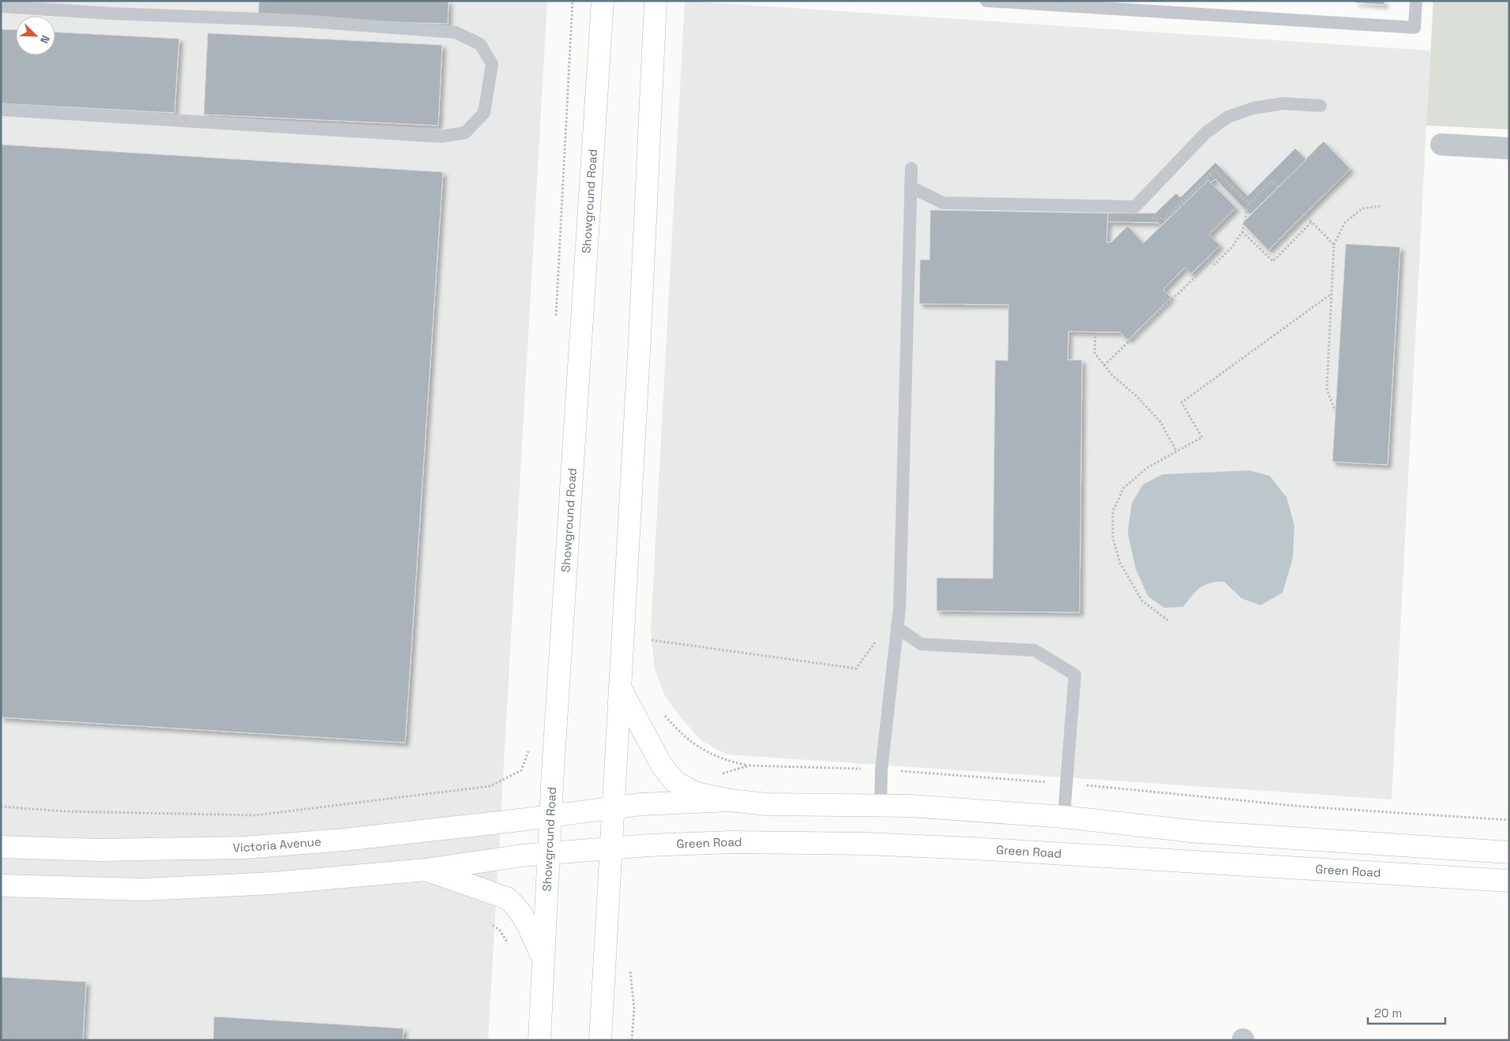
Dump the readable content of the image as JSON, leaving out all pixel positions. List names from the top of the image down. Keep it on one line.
{"streets":{"main road":["Showground Road","Green Road","Victoria Avenue"]},"crossings":[["Showground Road","Green Road"],["Showground Road","Victoria Avenue"]],"scale_bar":"20 m","north":"bottom right"}
